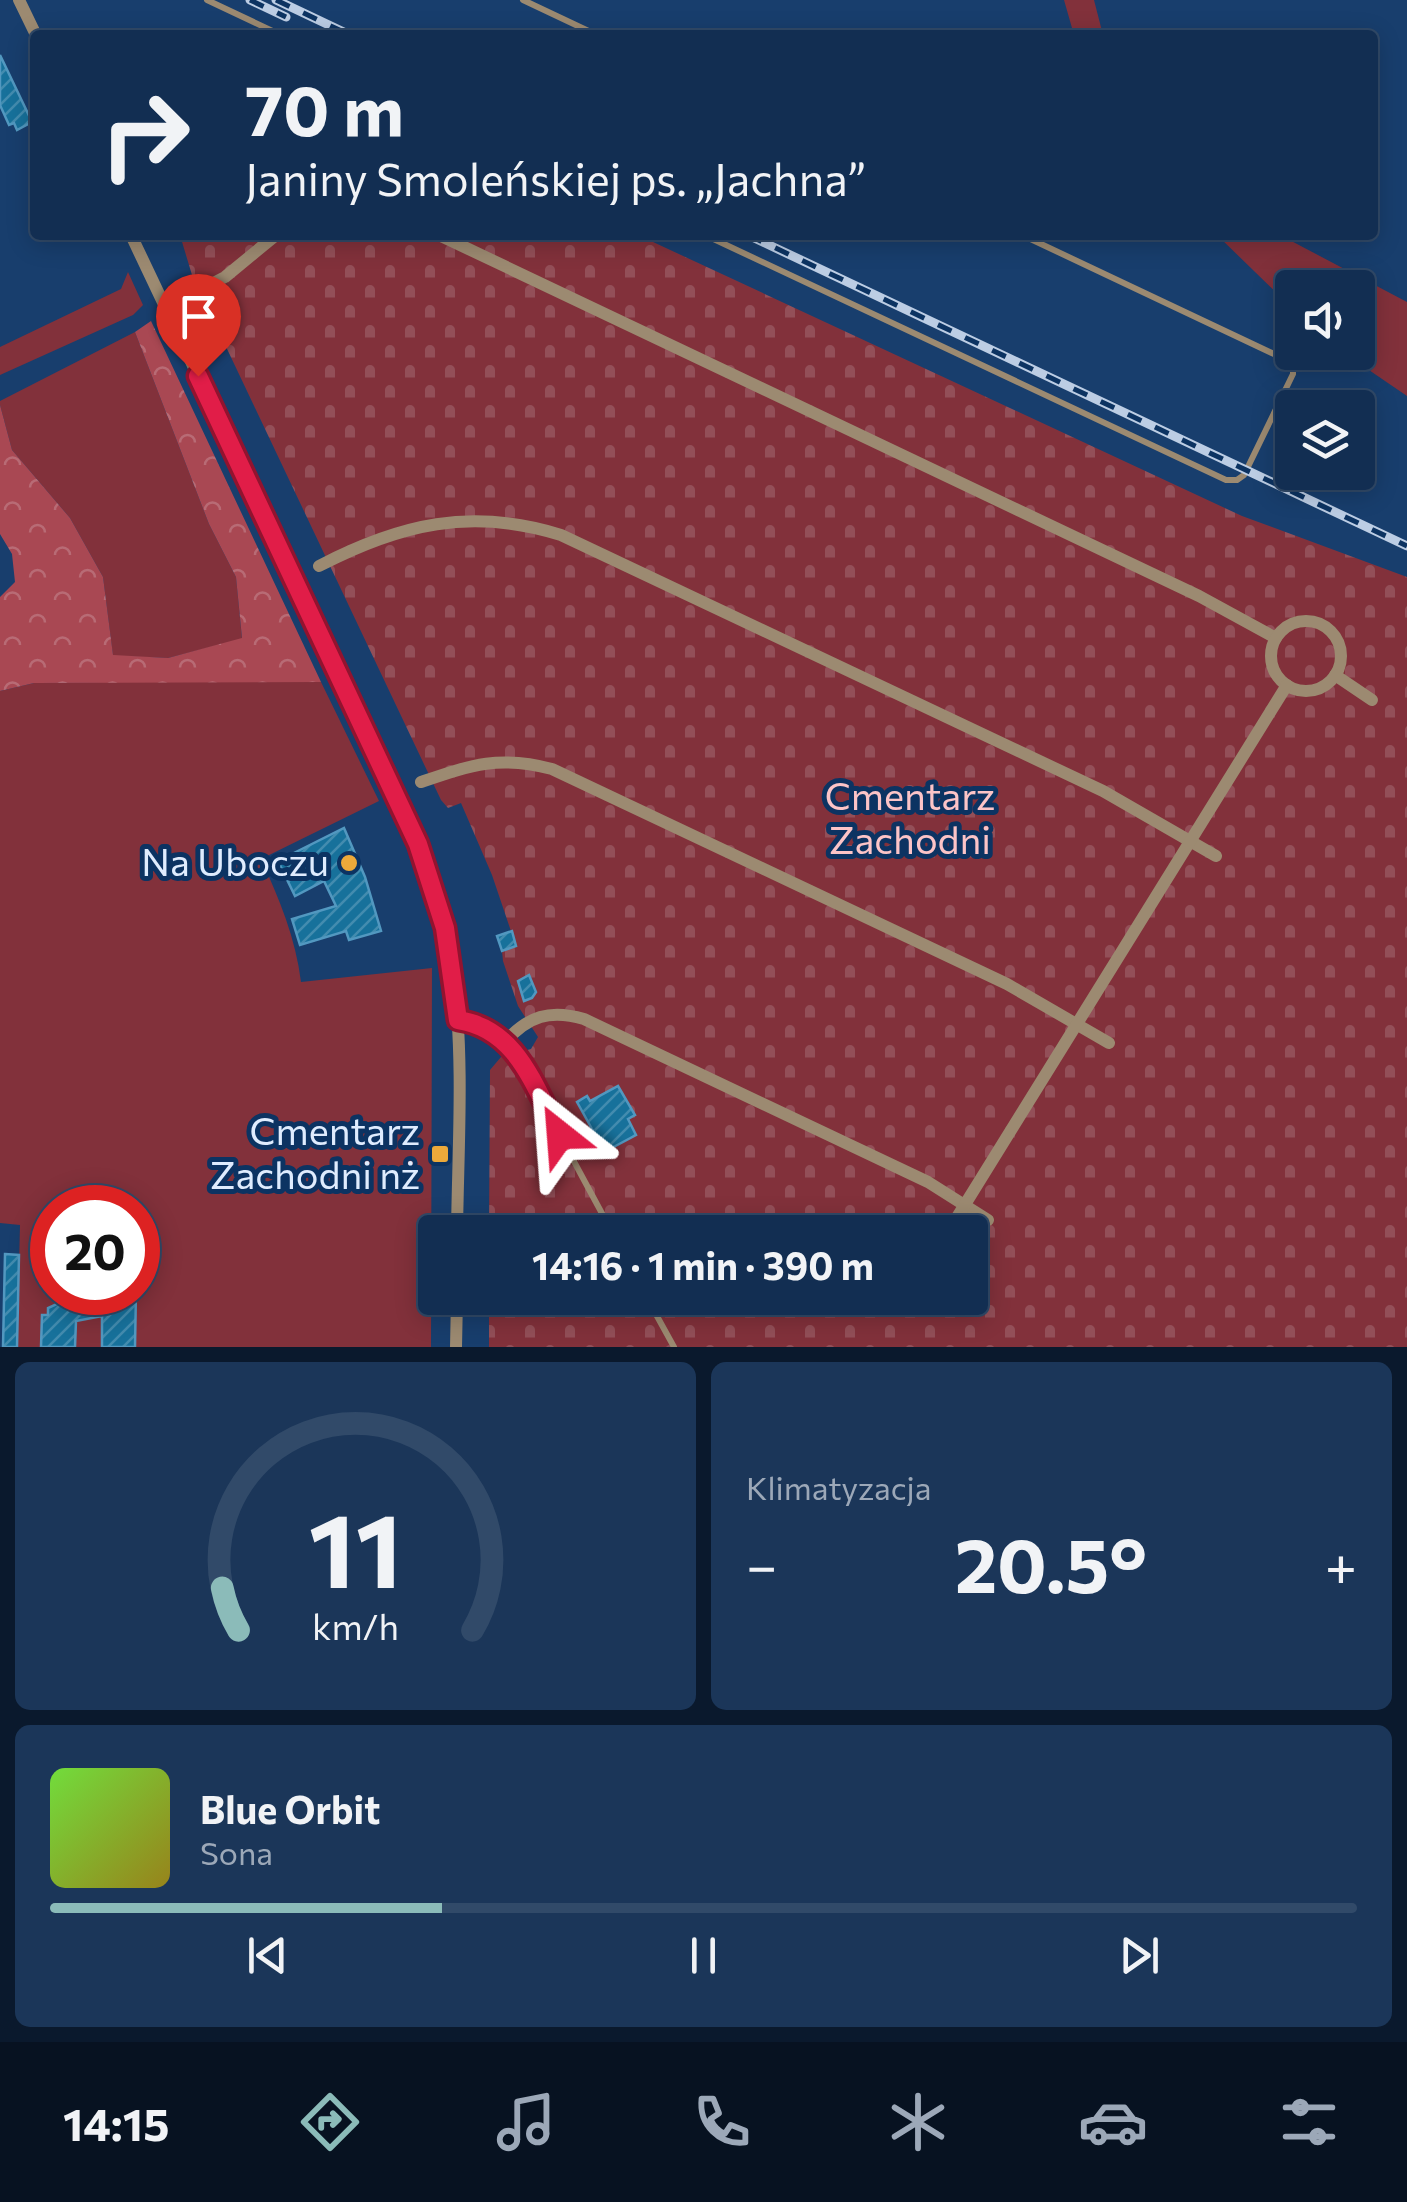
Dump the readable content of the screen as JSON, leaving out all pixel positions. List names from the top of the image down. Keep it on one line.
{"parks":["Cmentarz Zachodni"],"places":{"other":["Na Uboczu"],"transit":["Cmentarz Zachodni nż"]},"page":{"turn":["70 m","Janiny Smoleńskiej ps. „Jachna”"],"limit":"20","trip":"14:16 · 1 min · 390 m","tile":"Klimatyzacja","heat":["−","20.5°","+"],"song":["Blue Orbit","Sona"],"tabs":"14:15","gauge":["11","km/h"]}}
